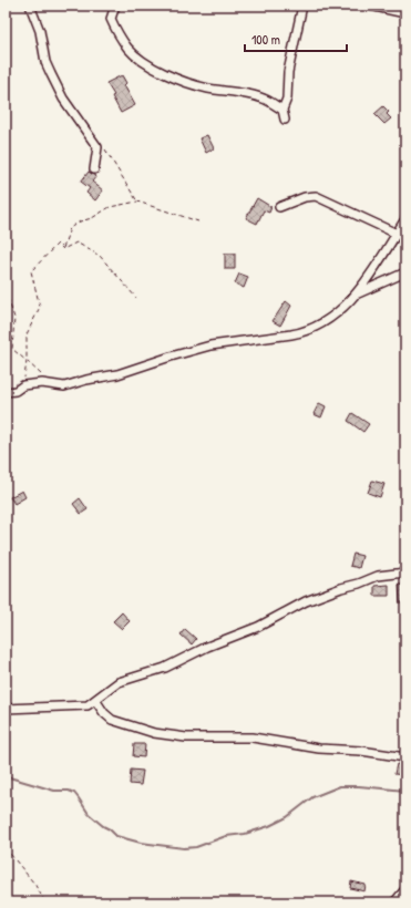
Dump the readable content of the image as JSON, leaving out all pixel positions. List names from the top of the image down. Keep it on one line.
{"scale_bar":"100 m"}
